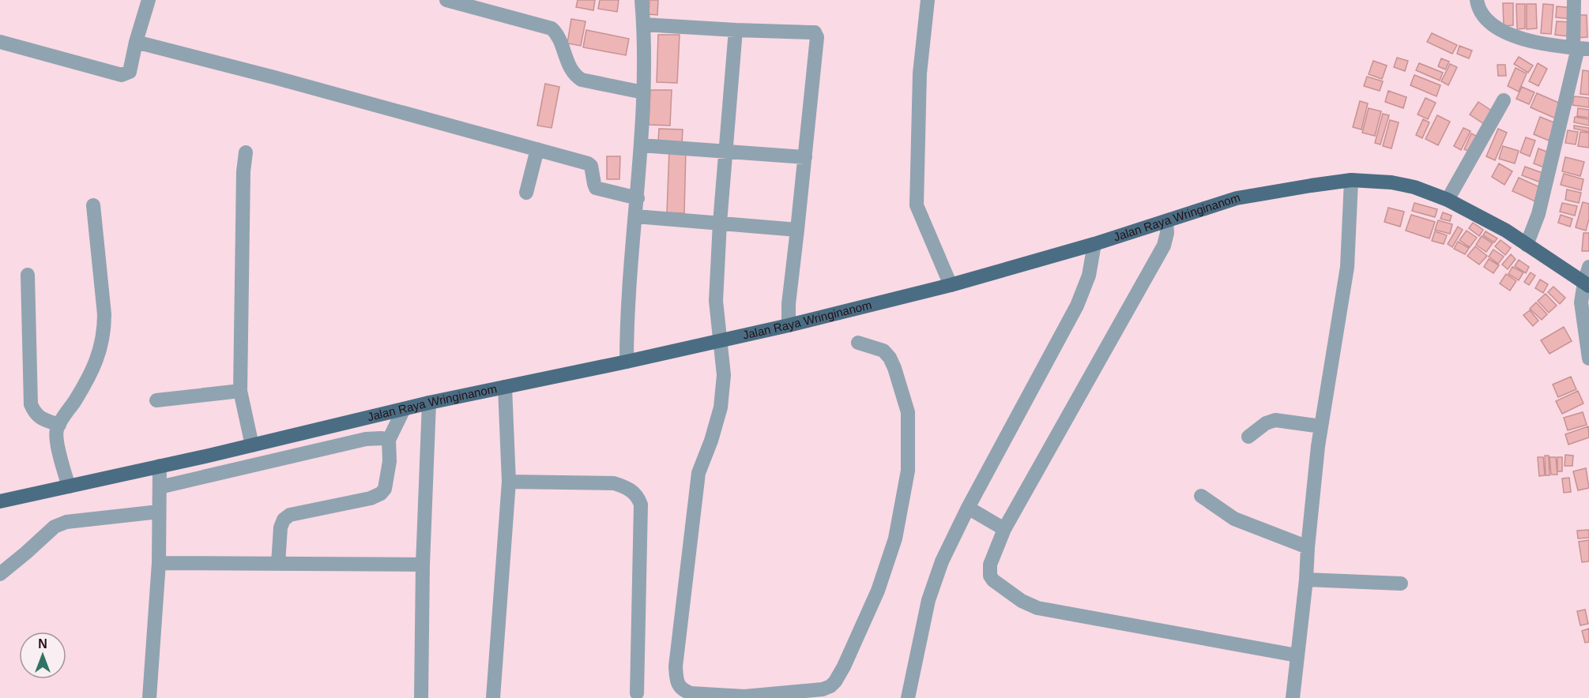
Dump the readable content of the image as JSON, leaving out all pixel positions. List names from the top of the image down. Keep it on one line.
{"streets":{"main road":["Jalan Raya Wringinanom"]},"north":"top"}
